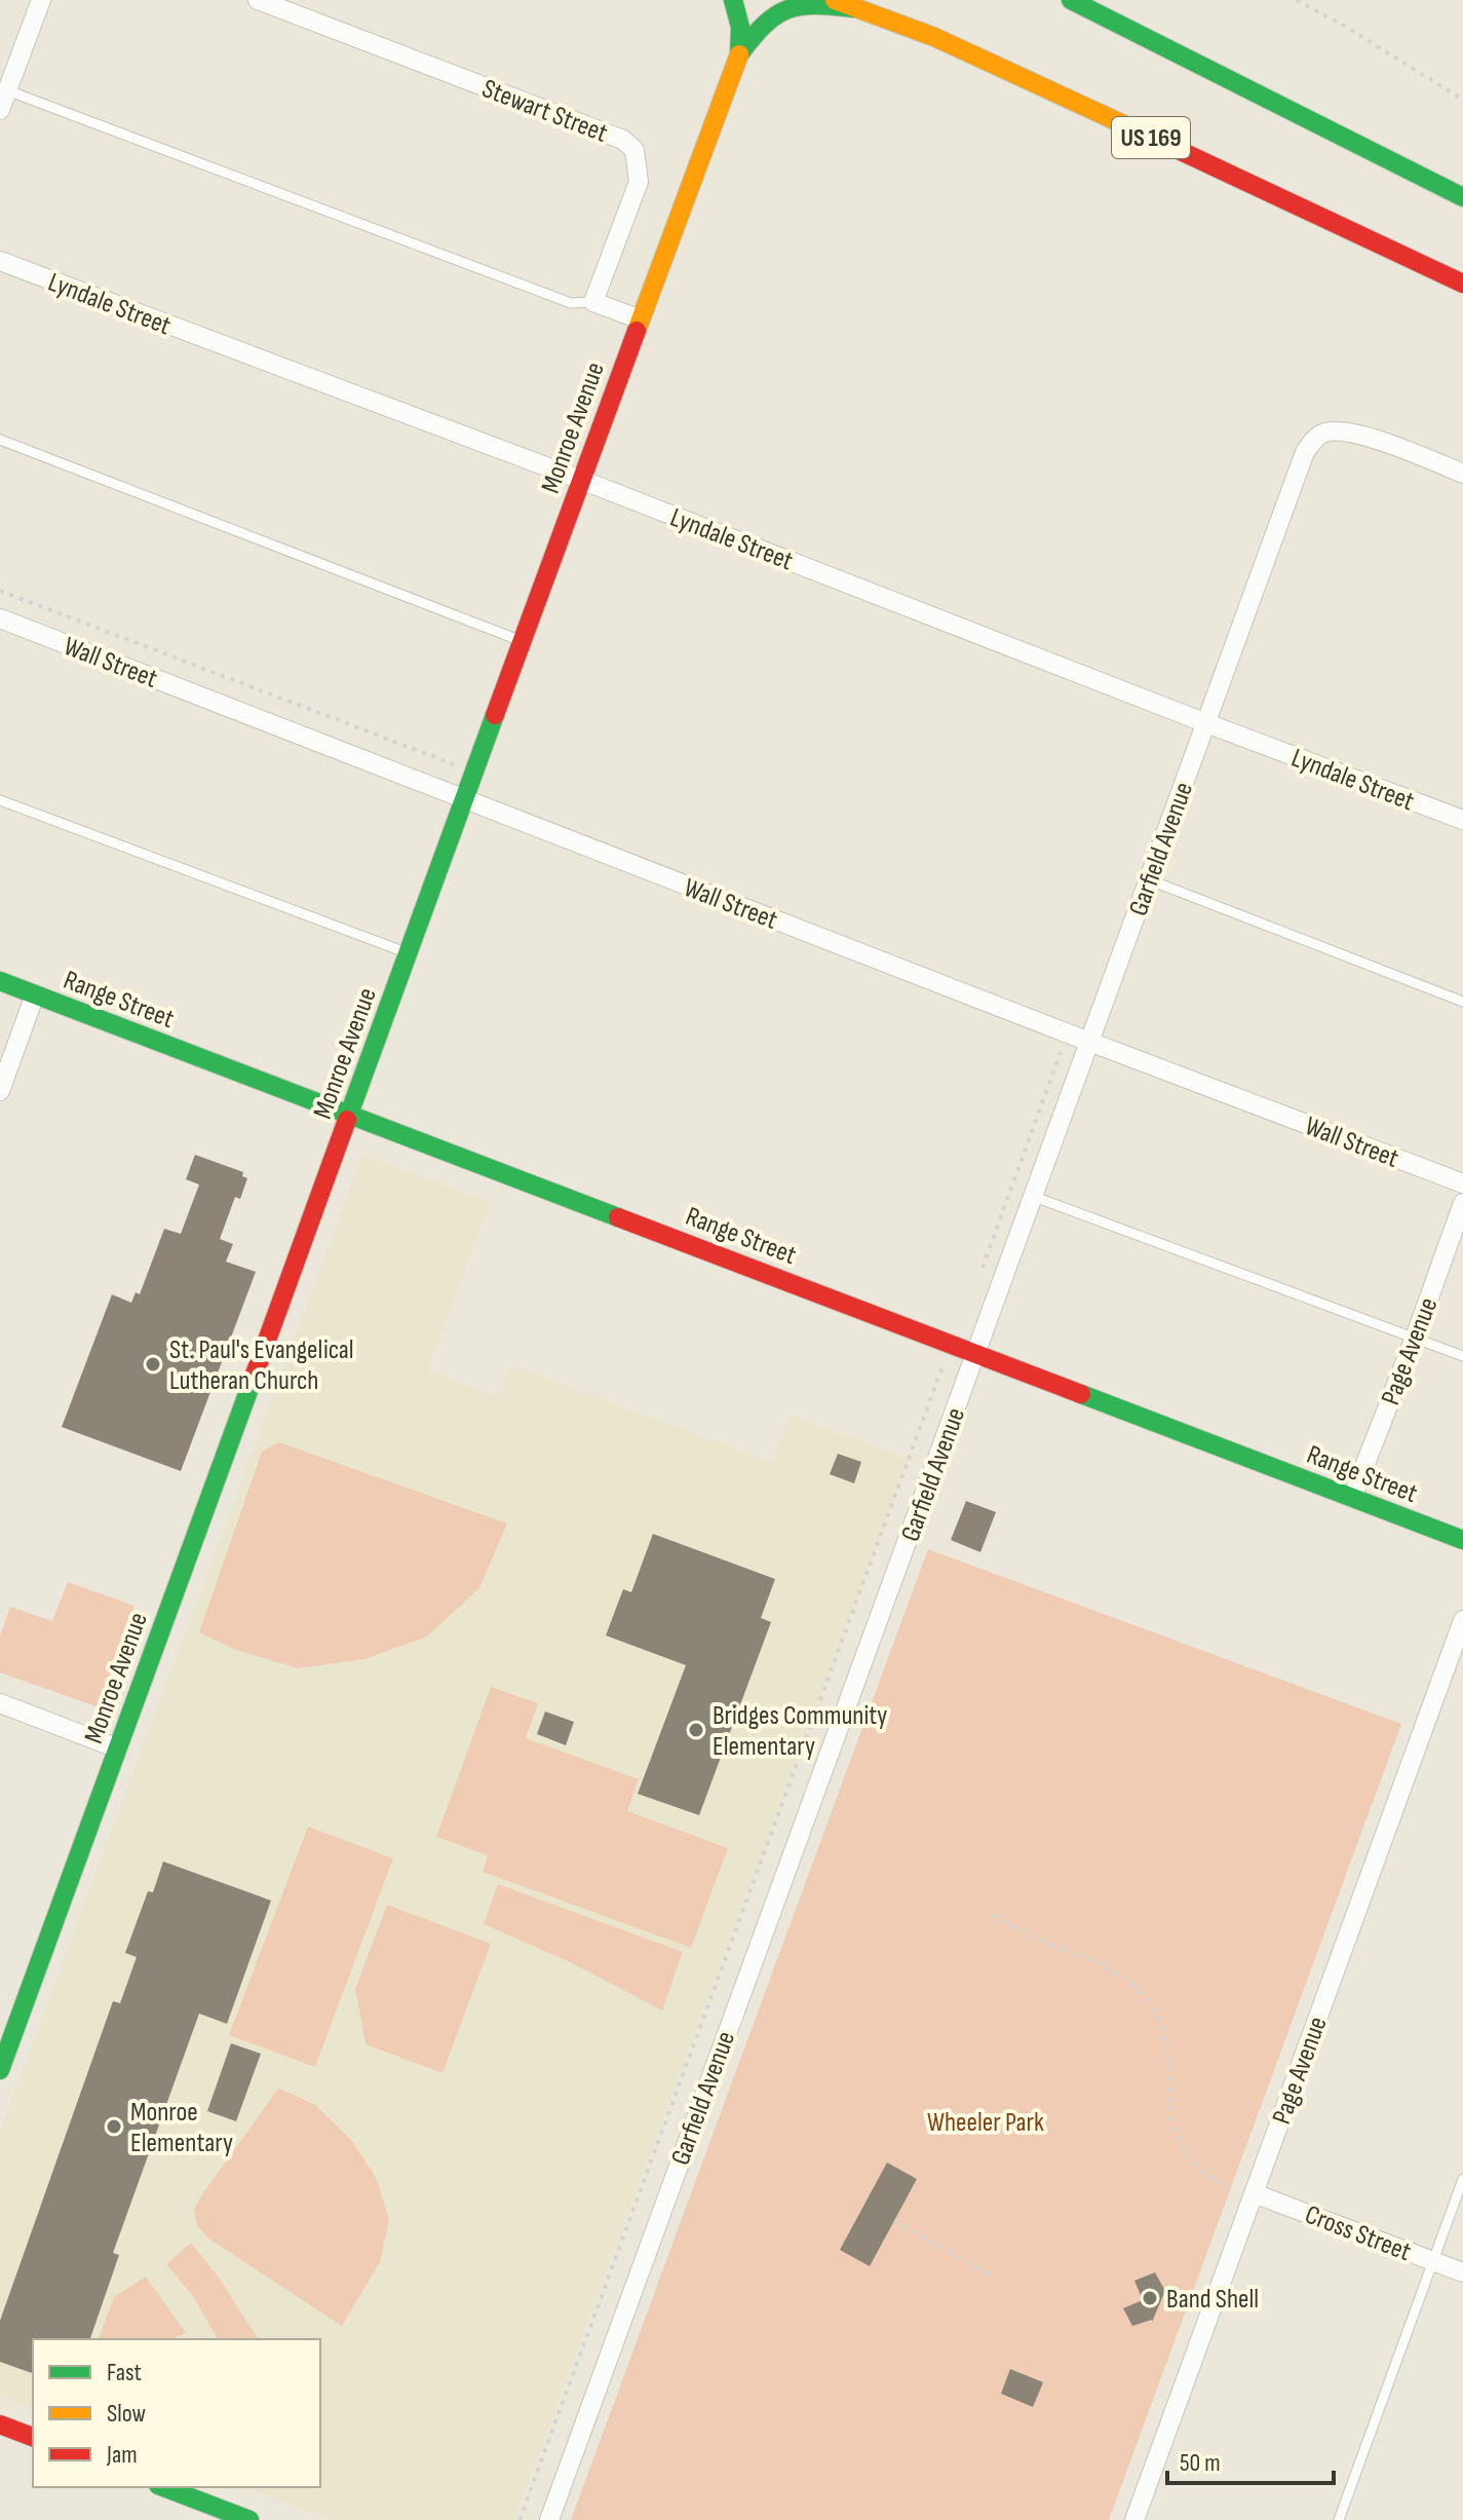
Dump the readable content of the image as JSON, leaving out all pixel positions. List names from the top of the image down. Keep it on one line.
{"streets":{"main road":["US 169","Monroe Avenue","Range Street"],"street":["Stewart Street","Lyndale Street","Wall Street","Garfield Avenue","Page Avenue","Cross Street"]},"crossings":[["Lyndale Street","Monroe Avenue"],["Lyndale Street","Garfield Avenue"],["Monroe Avenue","Wall Street"],["Monroe Avenue","Range Street"],["Wall Street","Garfield Avenue"],["Garfield Avenue","Range Street"],["Range Street","Page Avenue"],["Page Avenue","Cross Street"]],"parks":["Wheeler Park"],"places":["St. Paul's Evangelical Lutheran Church","Bridges Community Elementary","Monroe Elementary","Band Shell"],"legend":["Fast","Slow","Jam"],"scale_bar":"50 m"}
